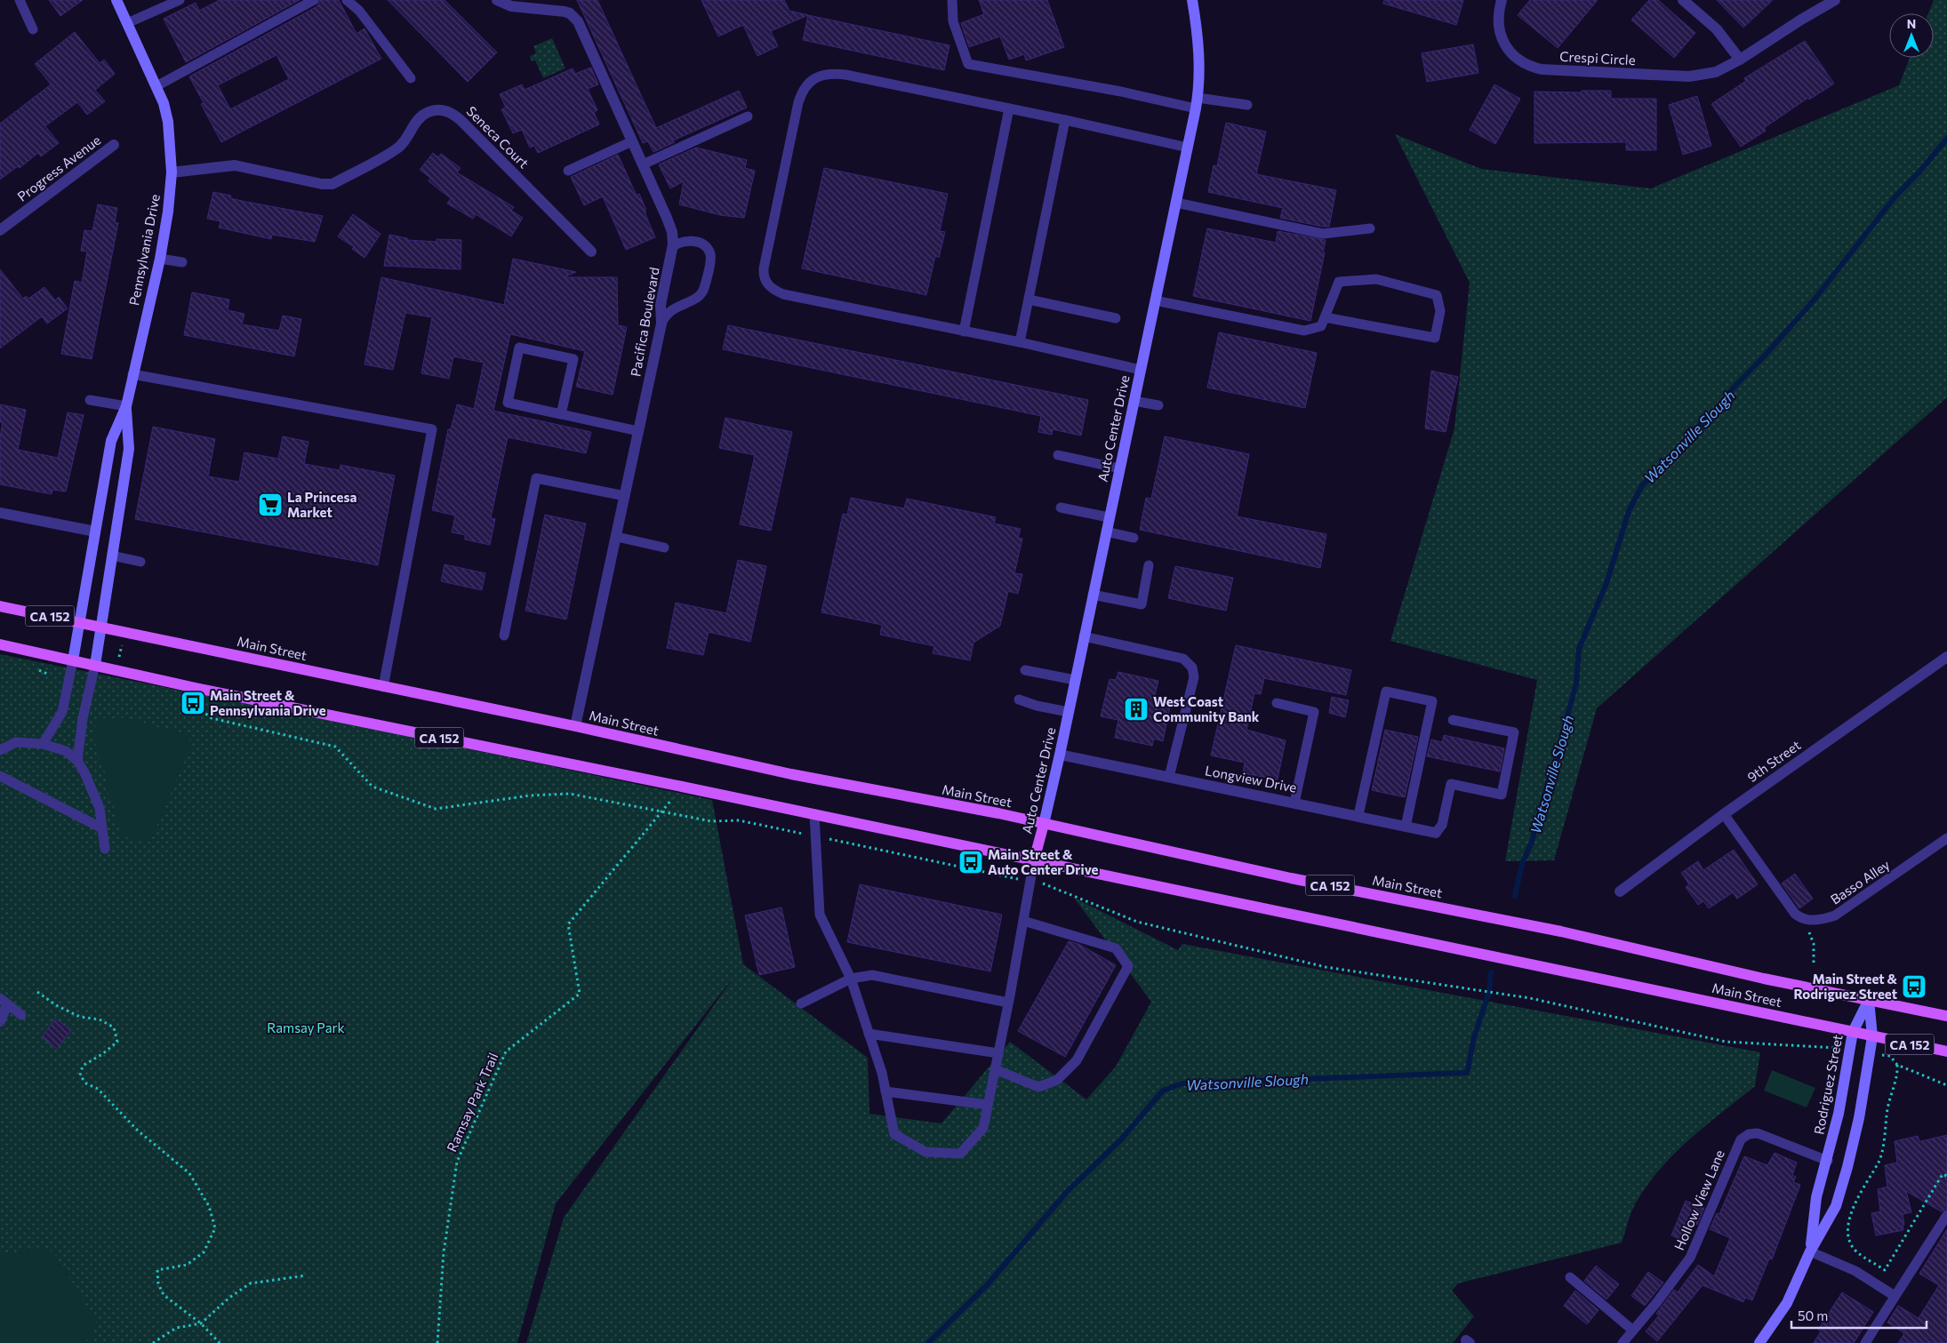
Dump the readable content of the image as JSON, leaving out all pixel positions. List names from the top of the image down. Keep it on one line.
{"streets":{"main road":["Auto Center Drive","CA 152","Main Street"],"street":["Crespi Circle","Seneca Court","Progress Avenue","Pennsylvania Drive","Pacifica Boulevard","9th Street","Longview Drive","Rodriguez Street"],"lane":["Basso Alley","Hollow View Lane"],"path":["Ramsay Park Trail"]},"crossings":[["Seneca Court","Pennsylvania Drive"],["Pennsylvania Drive","Main Street"],["Pacifica Boulevard","Main Street"],["Auto Center Drive","Main Street"],["Auto Center Drive","Longview Drive"],["Main Street","Rodriguez Street"],["Main Street","Ramsay Park Trail"],["Rodriguez Street","Hollow View Lane"]],"water":["Watsonville Slough"],"parks":["Ramsay Park"],"places":{"supermarket":["La Princesa Market"],"bus stop":["Main Street & Pennsylvania Drive","Main Street & Auto Center Drive","Main Street & Rodriguez Street"],"building":["West Coast Community Bank"]},"scale_bar":"50 m","north":"top"}
